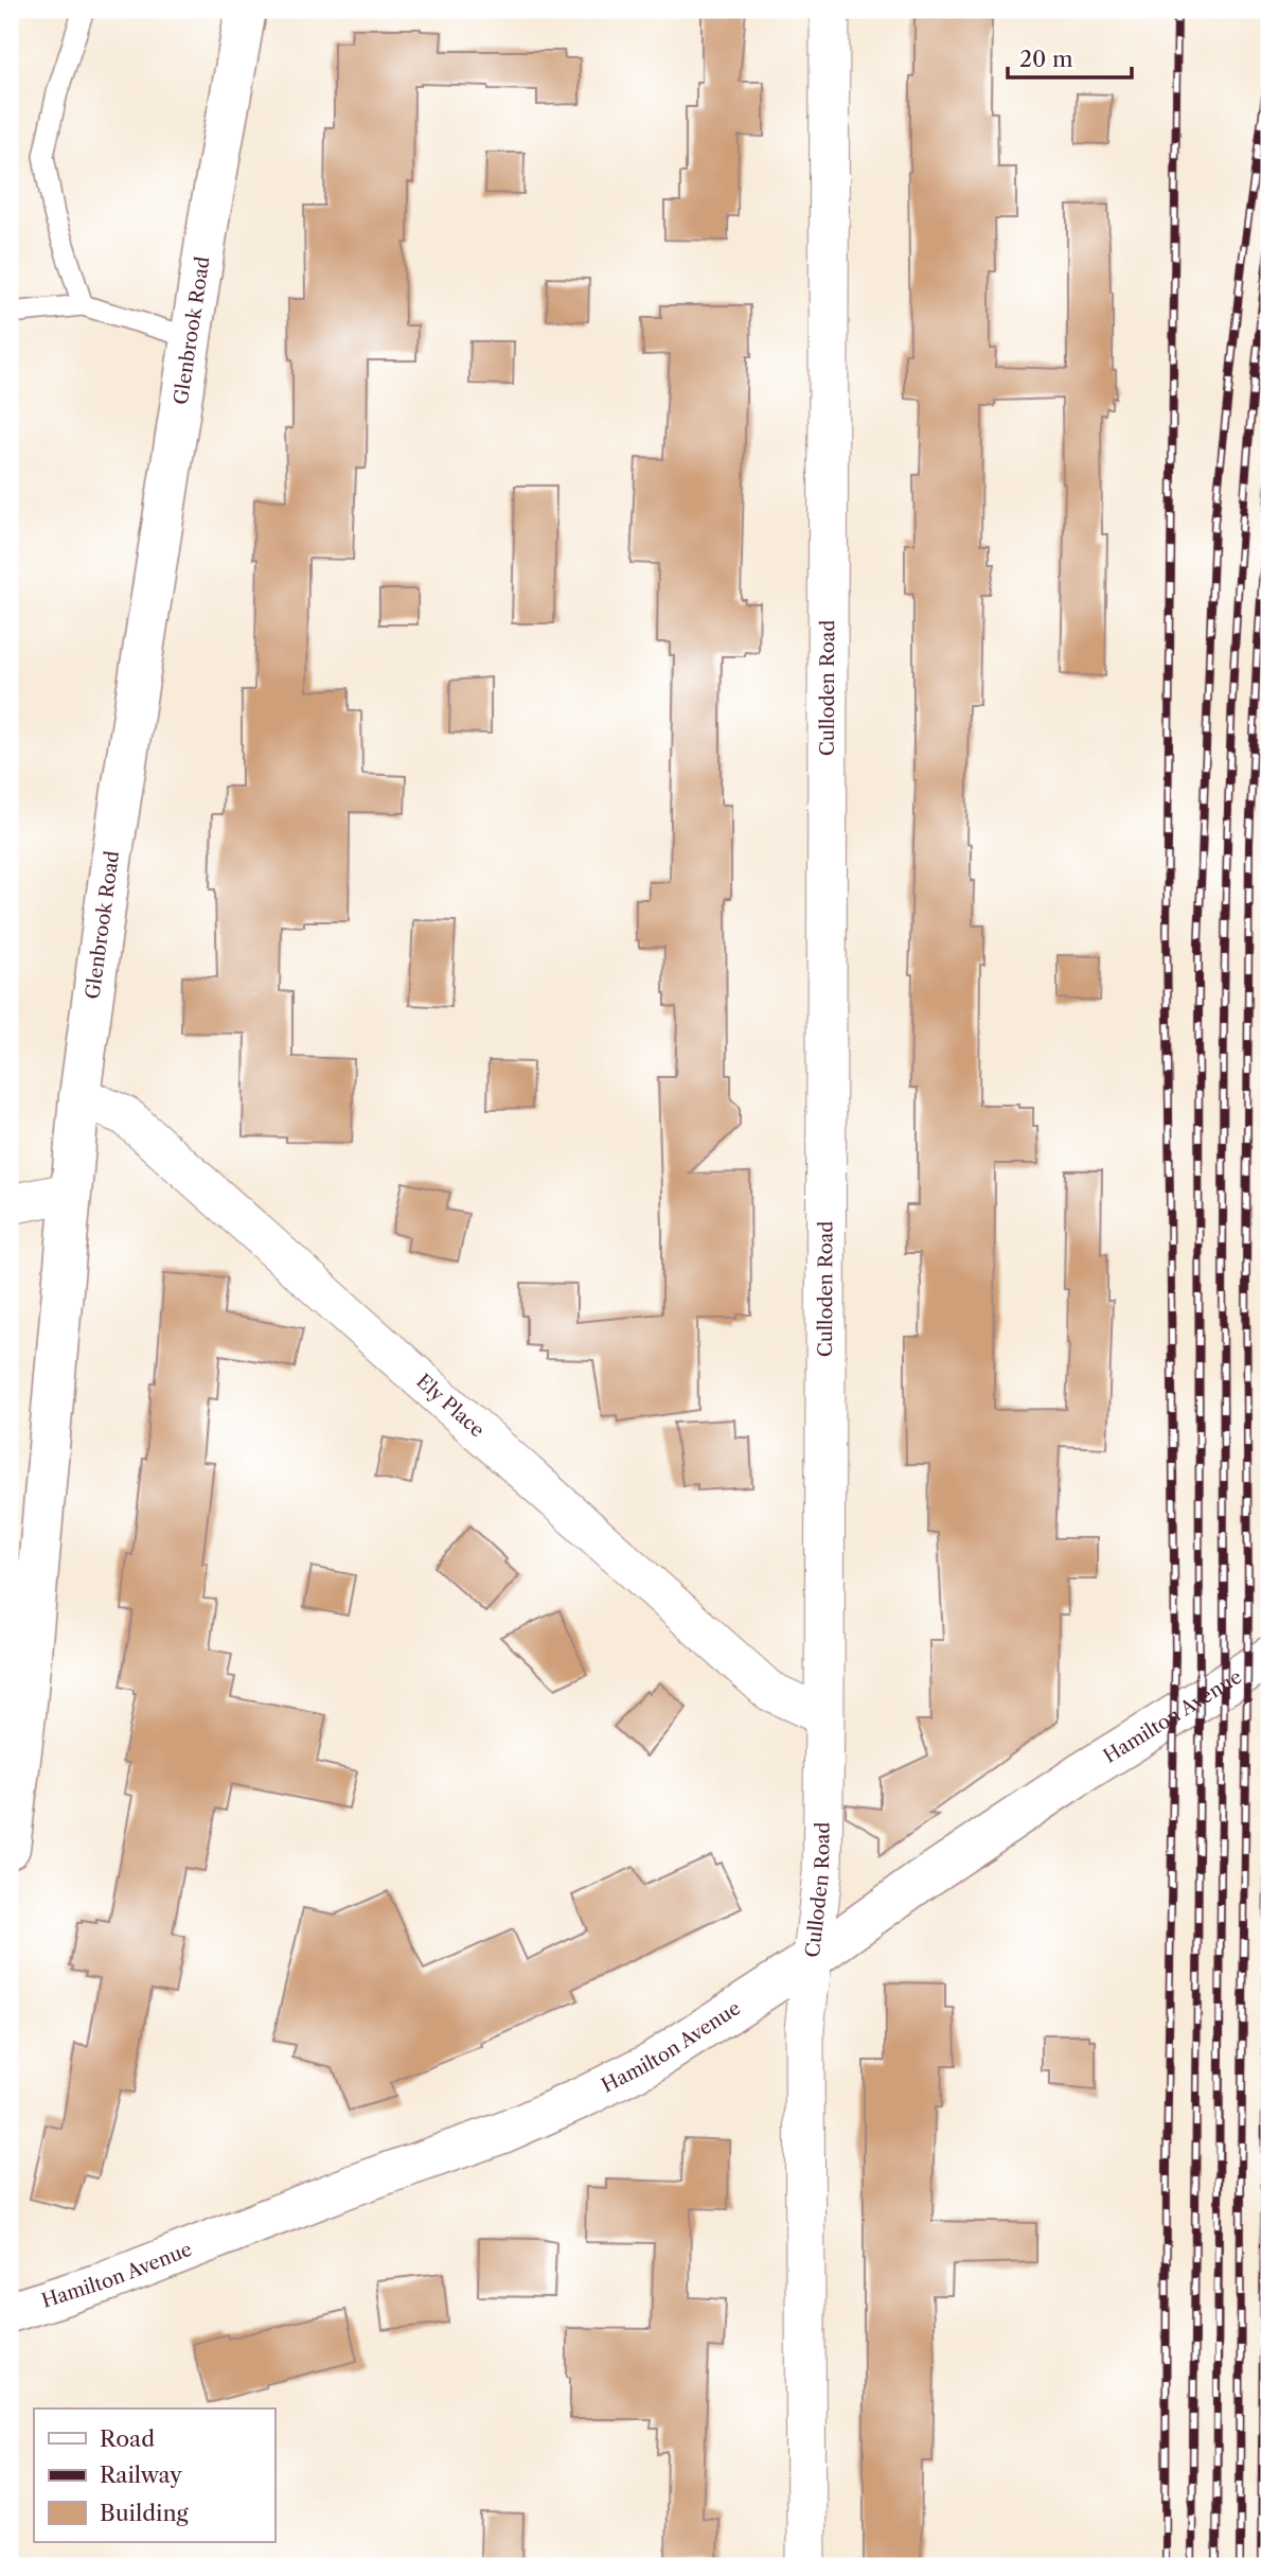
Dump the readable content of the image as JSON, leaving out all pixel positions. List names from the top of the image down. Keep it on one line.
{"streets":{"street":["Glenbrook Road","Culloden Road","Ely Place","Hamilton Avenue"]},"crossings":[["Glenbrook Road","Ely Place"],["Culloden Road","Ely Place"],["Culloden Road","Hamilton Avenue"]],"legend":["Road","Railway","Building"],"scale_bar":"20 m"}
